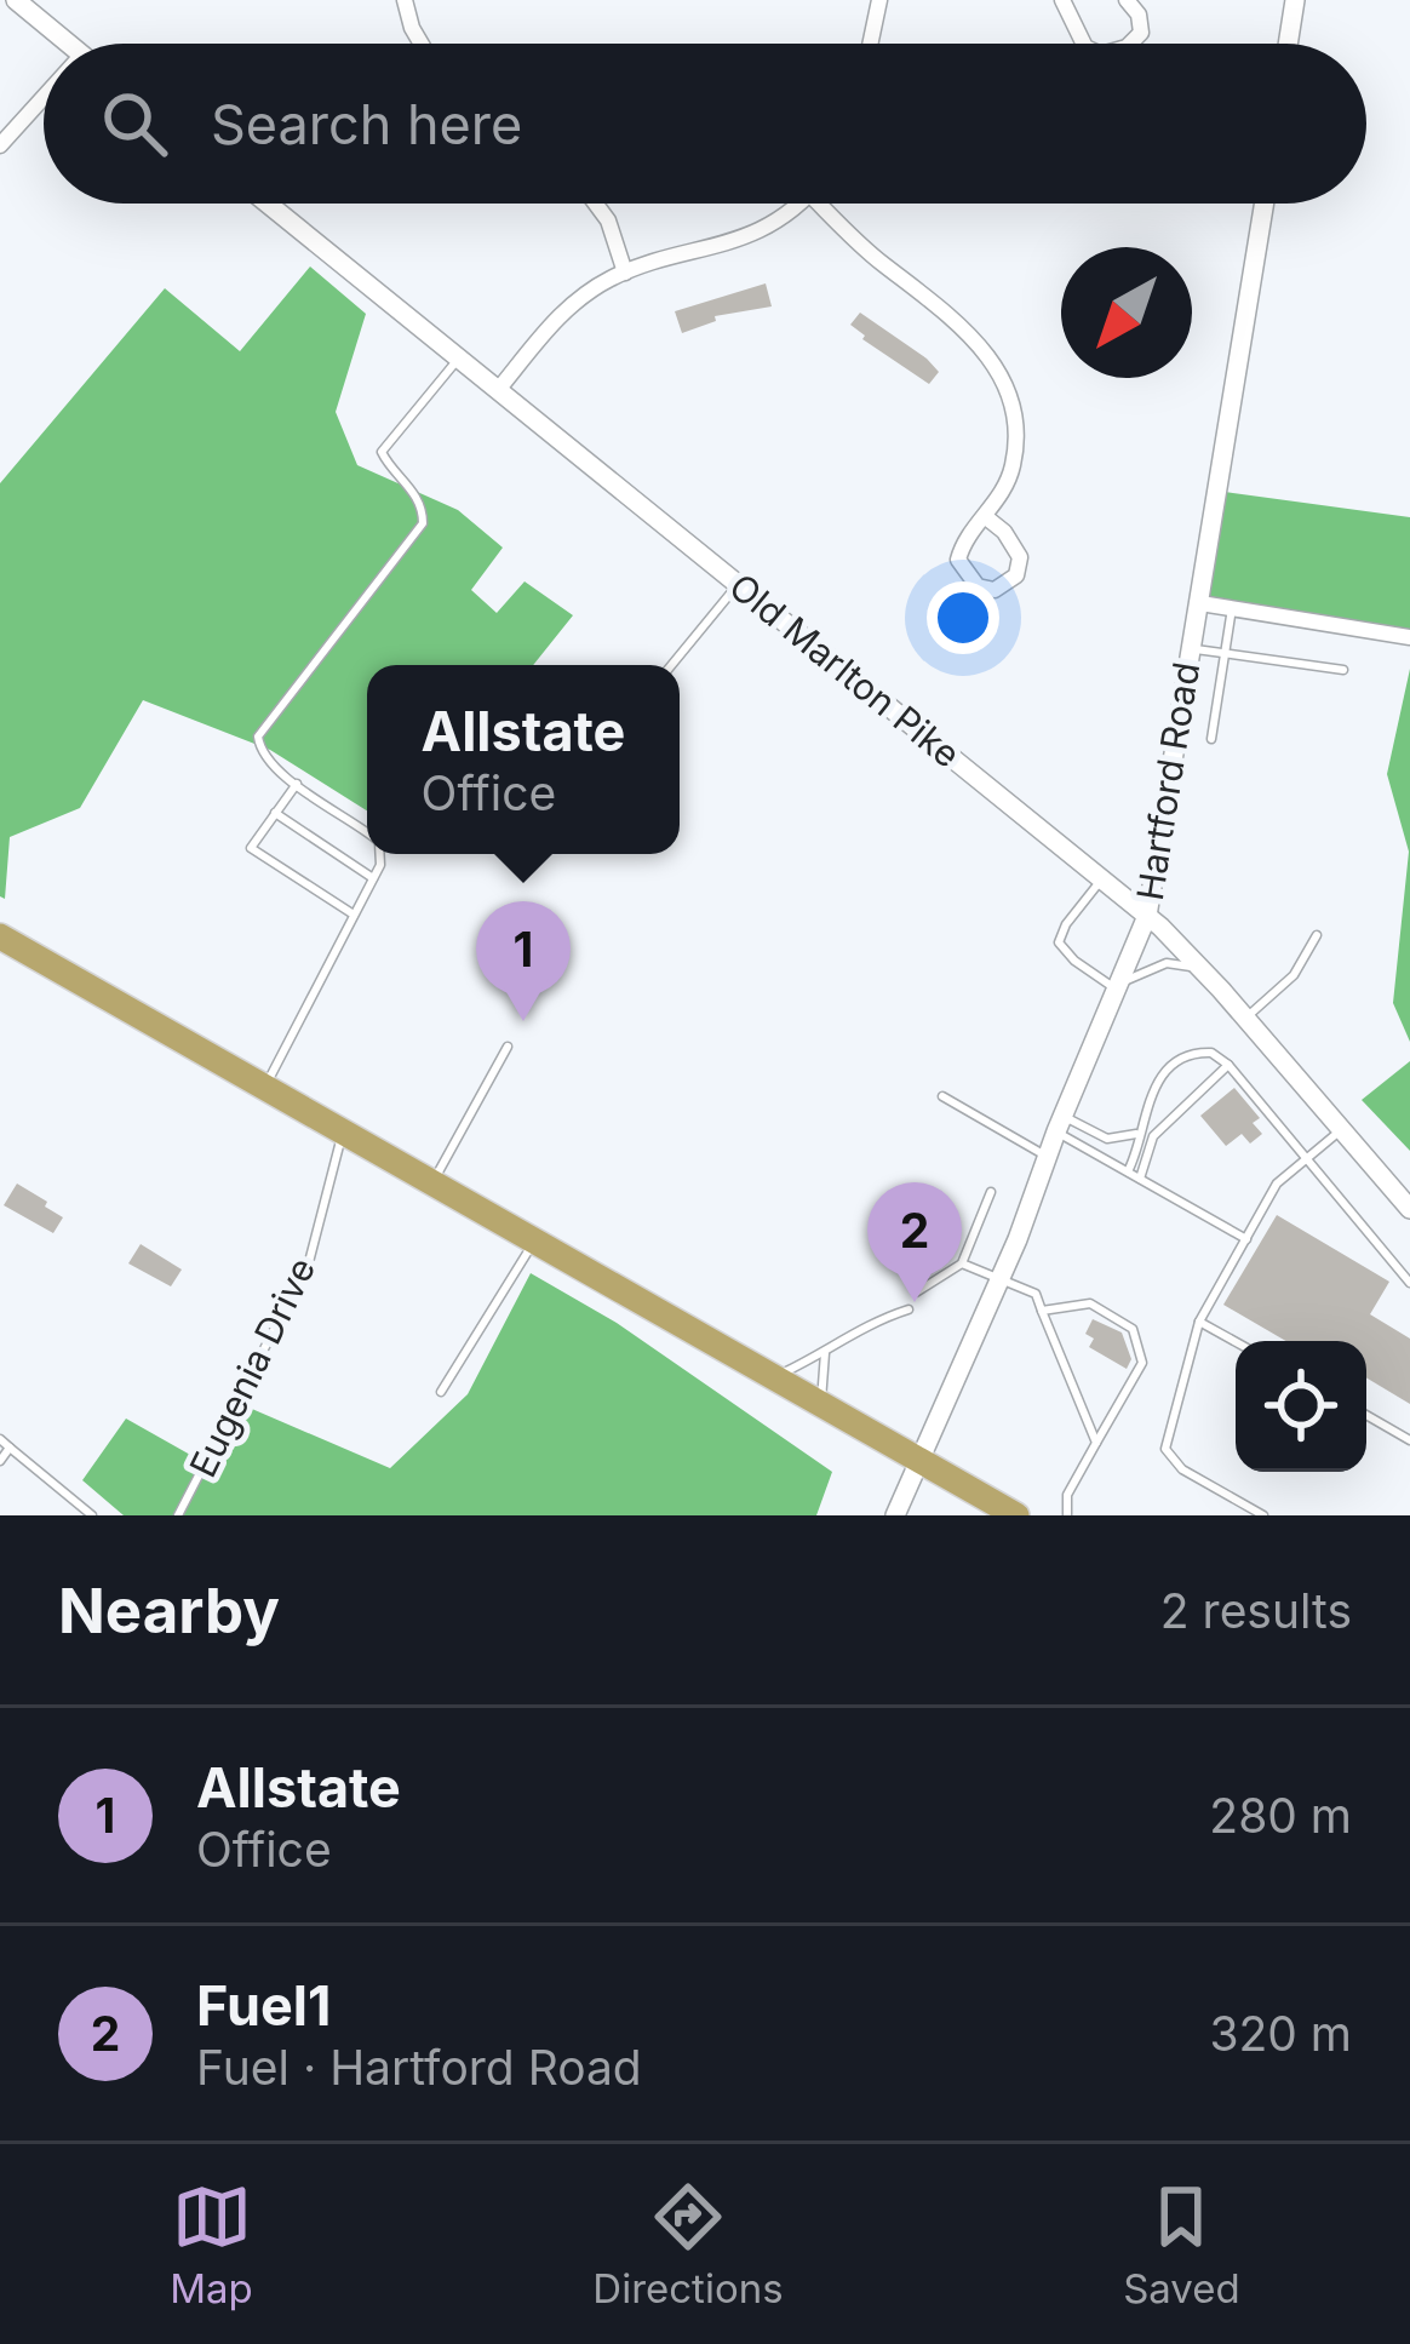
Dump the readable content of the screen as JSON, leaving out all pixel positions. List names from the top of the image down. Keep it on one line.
{"streets":{"street":["Old Marlton Pike","Hartford Road"],"lane":["Eugenia Drive"]},"crossings":[["Old Marlton Pike","Hartford Road"]],"north":"bottom left","page":{"search":"Search here","popup":["Allstate","Office"],"pins":["1","2"],"heading":["Nearby","2 results"],"list":[{"mark":"1","name":"Allstate","note":"Office","value":"280 m"},{"mark":"2","name":"Fuel1","note":"Fuel · Hartford Road","value":"320 m"}],"nav":["Map","Directions","Saved"]}}
